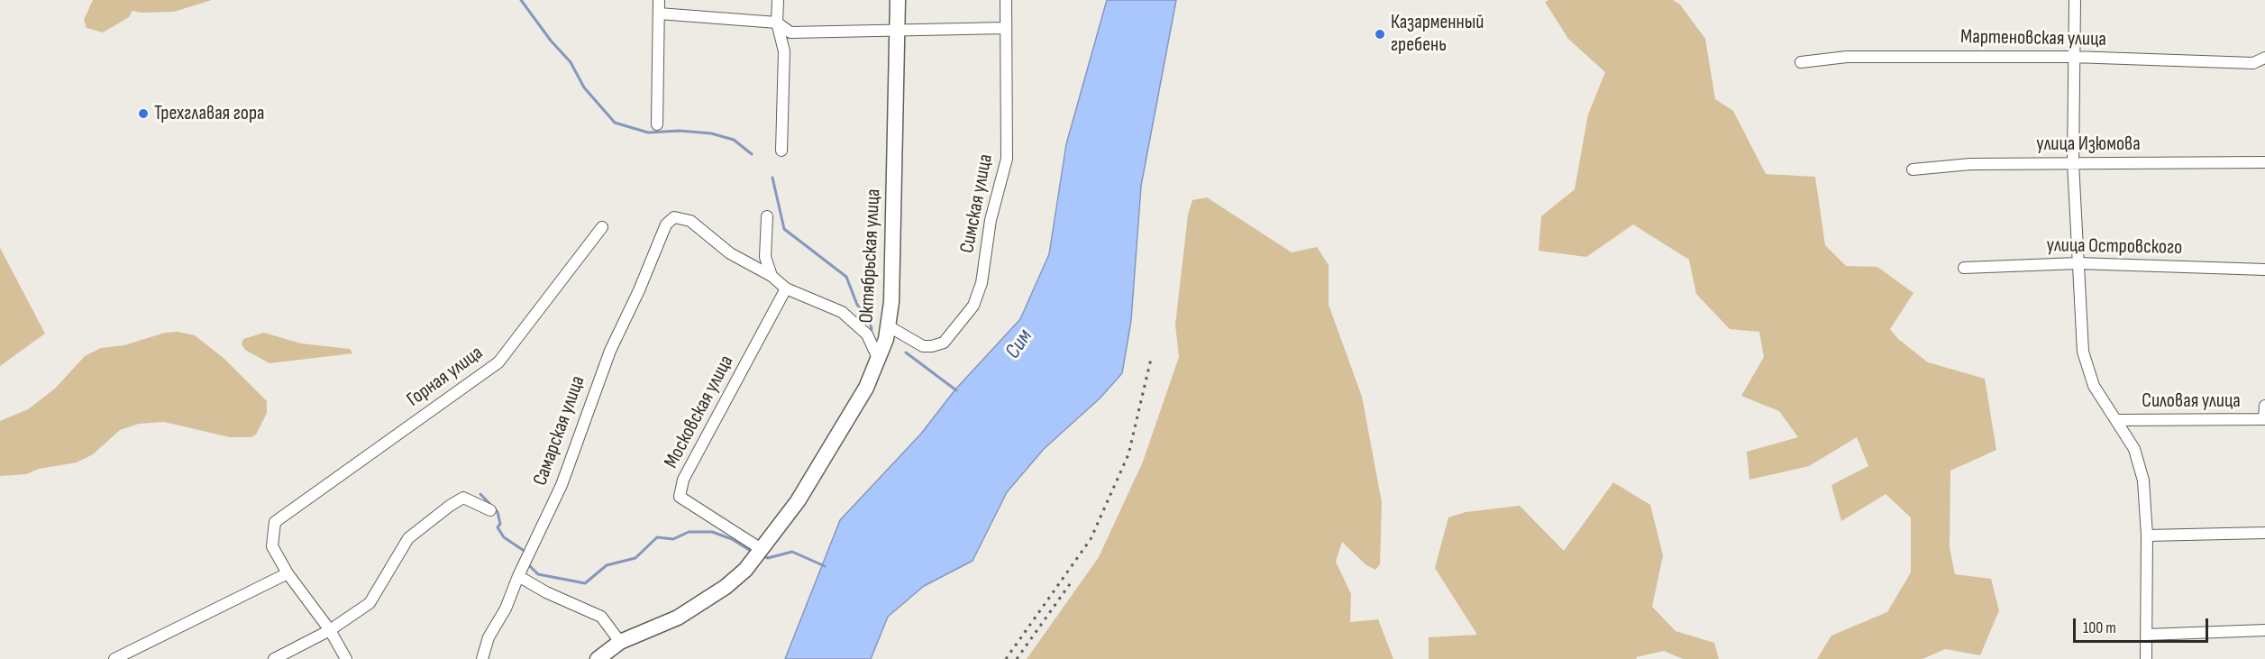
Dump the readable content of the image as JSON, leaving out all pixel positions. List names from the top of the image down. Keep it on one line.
{"streets":{"main road":["Октябрьская улица"],"street":["Мартеновская улица","улица Изюмова","Симская улица","улица Островского","Горная улица","Силовая улица","Московская улица","Самарская улица"]},"crossings":[["Симская улица","Октябрьская улица"],["Октябрьская улица","Московская улица"]],"water":["Сим"],"places":["Казарменный гребень","Трехглавая гора"],"scale_bar":"100 m"}
